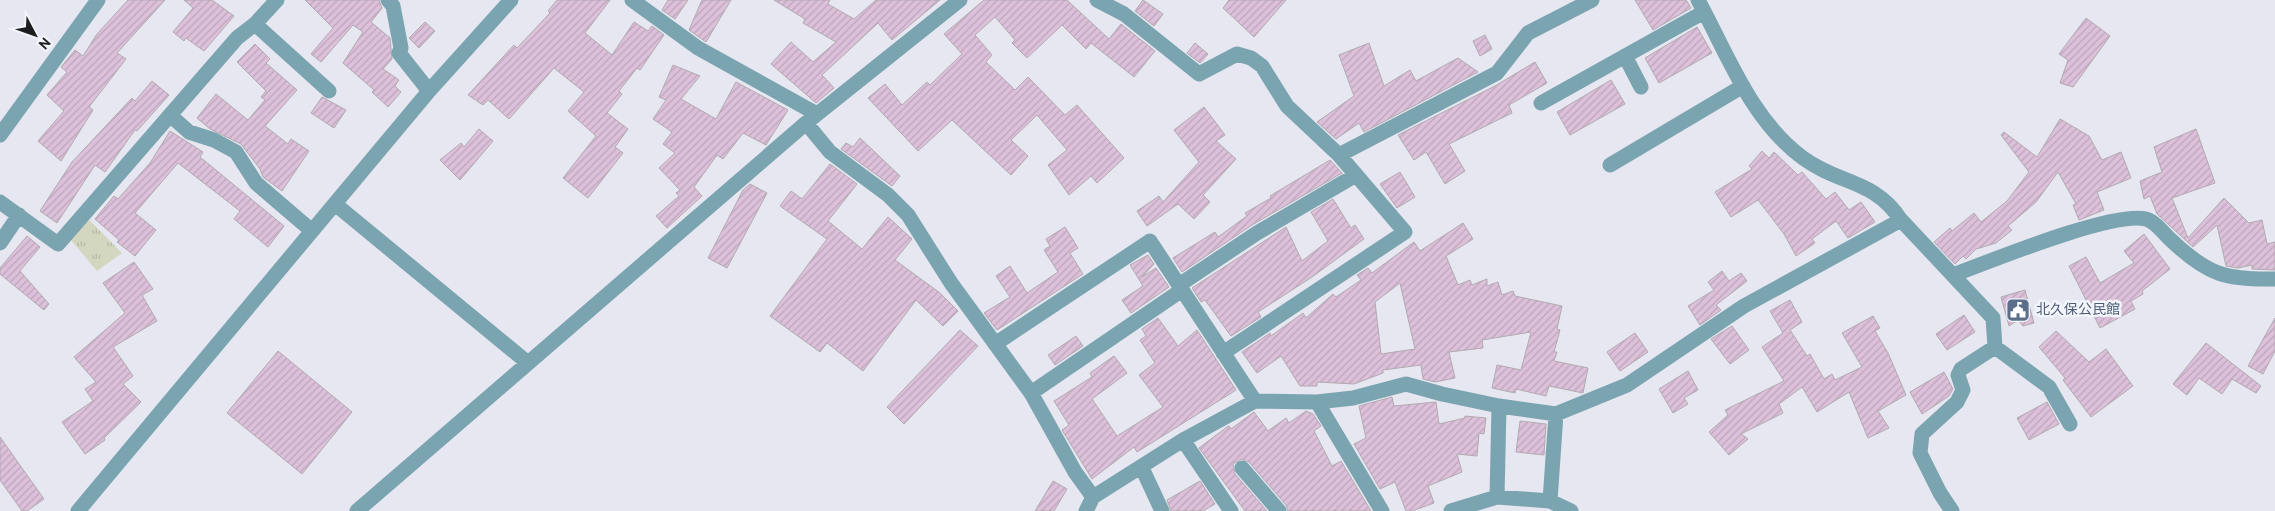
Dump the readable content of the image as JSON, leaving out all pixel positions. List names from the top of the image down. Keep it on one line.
{"places":{"public building":["北久保公民館"]},"north":"bottom right"}
